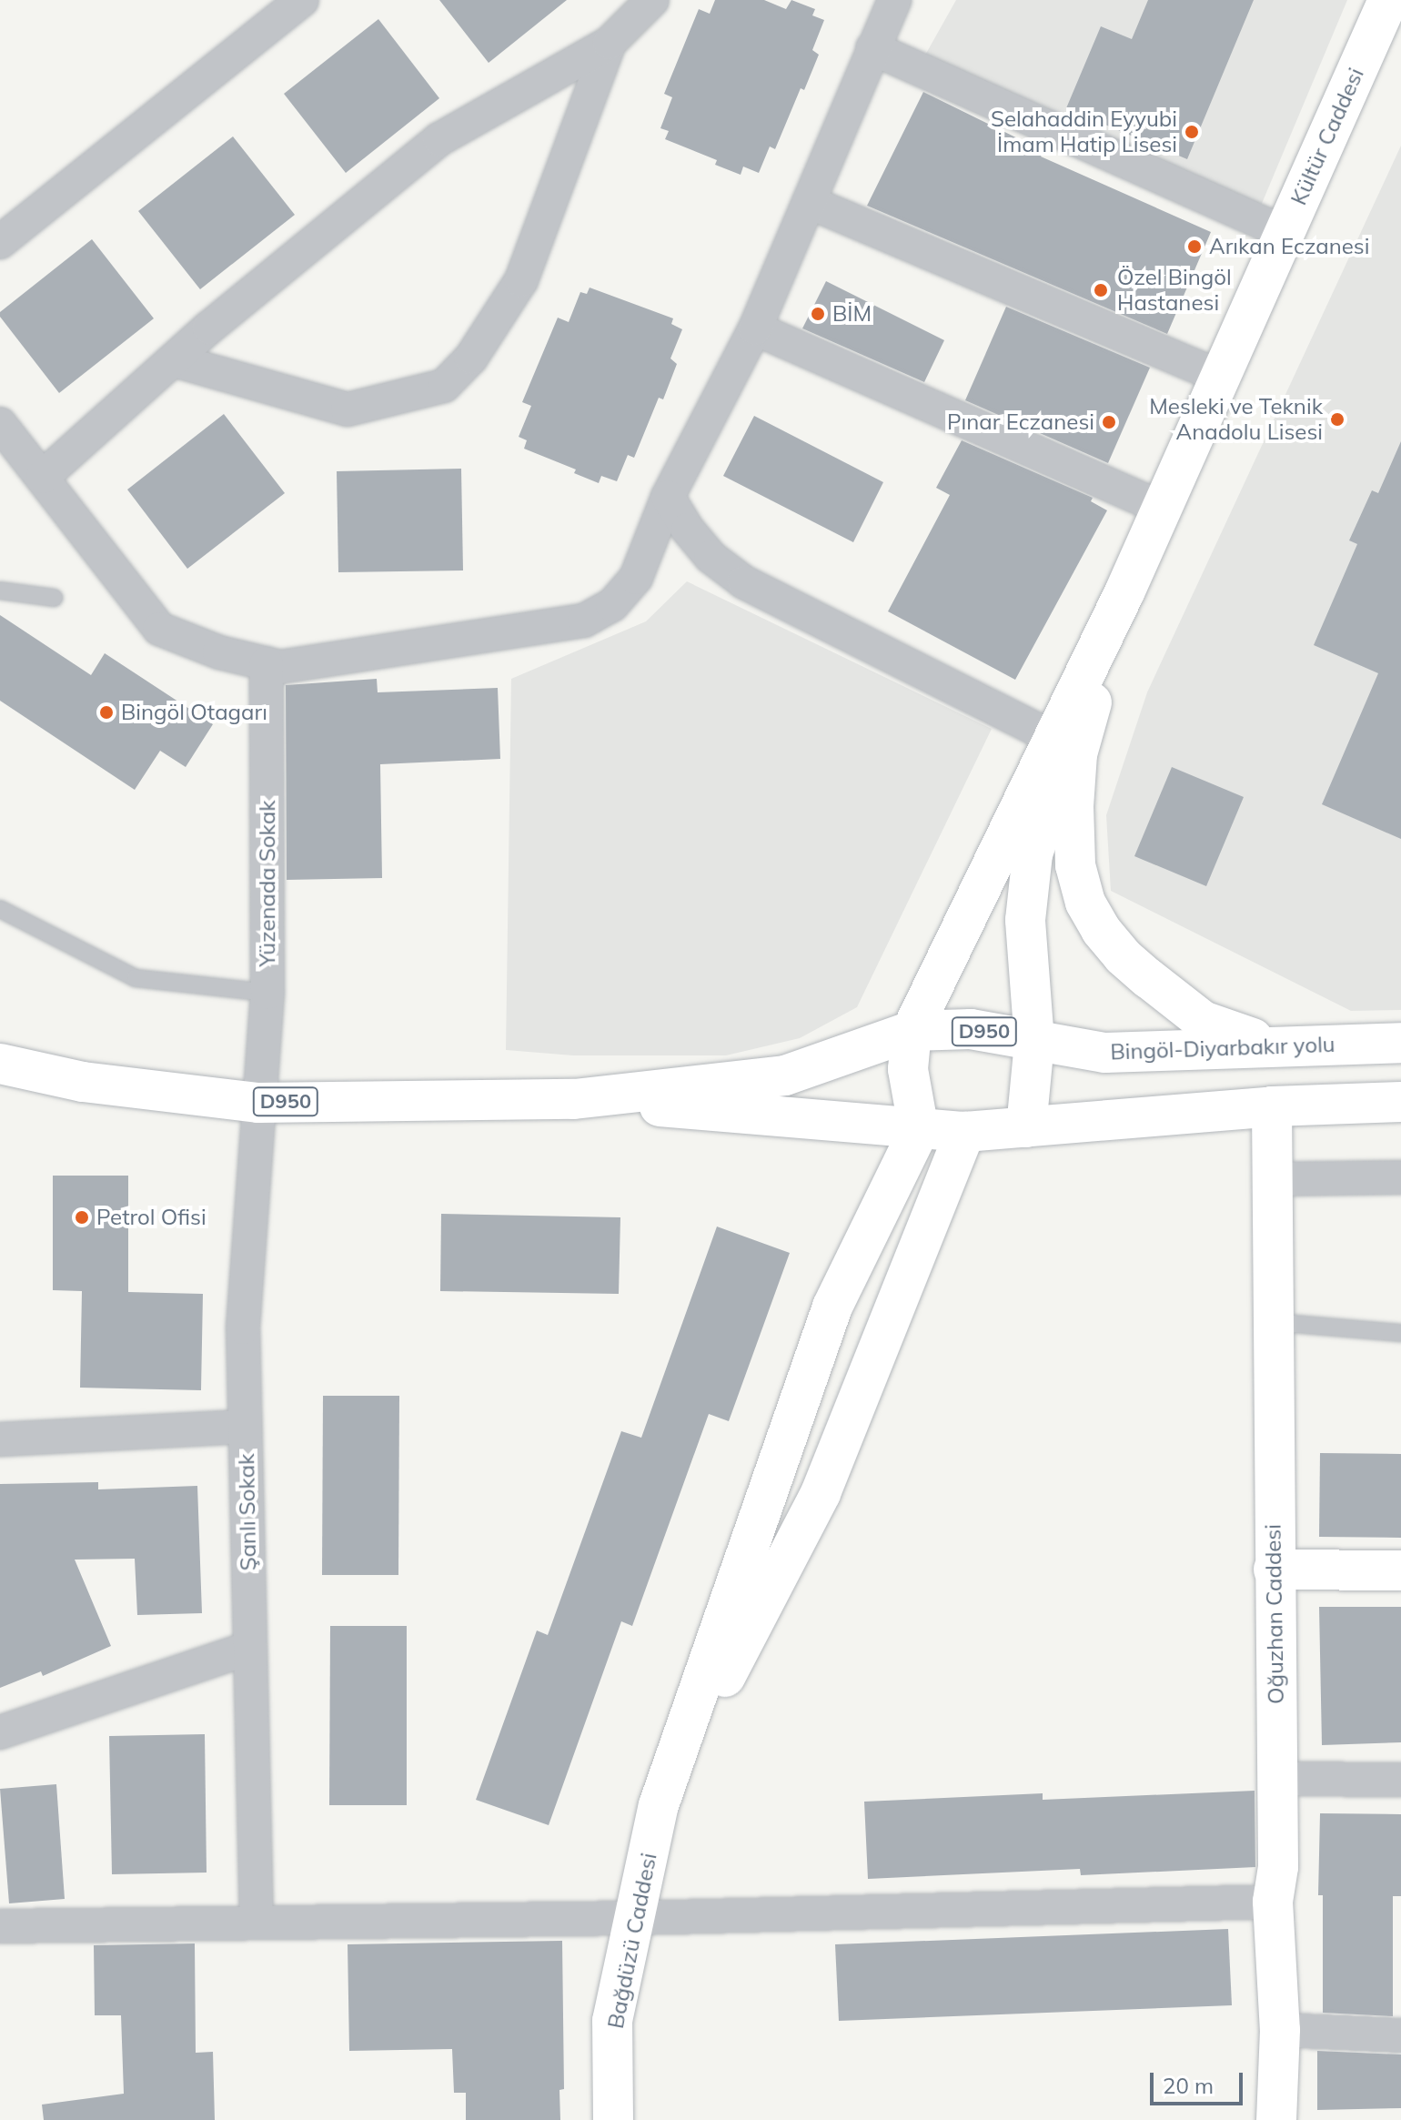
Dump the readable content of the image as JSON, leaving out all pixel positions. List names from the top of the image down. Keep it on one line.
{"streets":{"main road":["Kültür Caddesi","D950","Bingöl-Diyarbakır yolu","Oğuzhan Caddesi","Bağdüzü Caddesi"],"street":["Yüzenada Sokak","Şanlı Sokak"]},"crossings":[["Yüzenada Sokak","Bingöl-Diyarbakır yolu"],["Yüzenada Sokak","Şanlı Sokak"],["Bingöl-Diyarbakır yolu","Şanlı Sokak"],["Bingöl-Diyarbakır yolu","Oğuzhan Caddesi"]],"places":["Selahaddin Eyyubi İmam Hatip Lisesi","Arıkan Eczanesi","Özel Bingöl Hastanesi","BİM","Mesleki ve Teknik Anadolu Lisesi","Pınar Eczanesi","Bingöl Otagarı","Petrol Ofisi"],"scale_bar":"20 m"}
